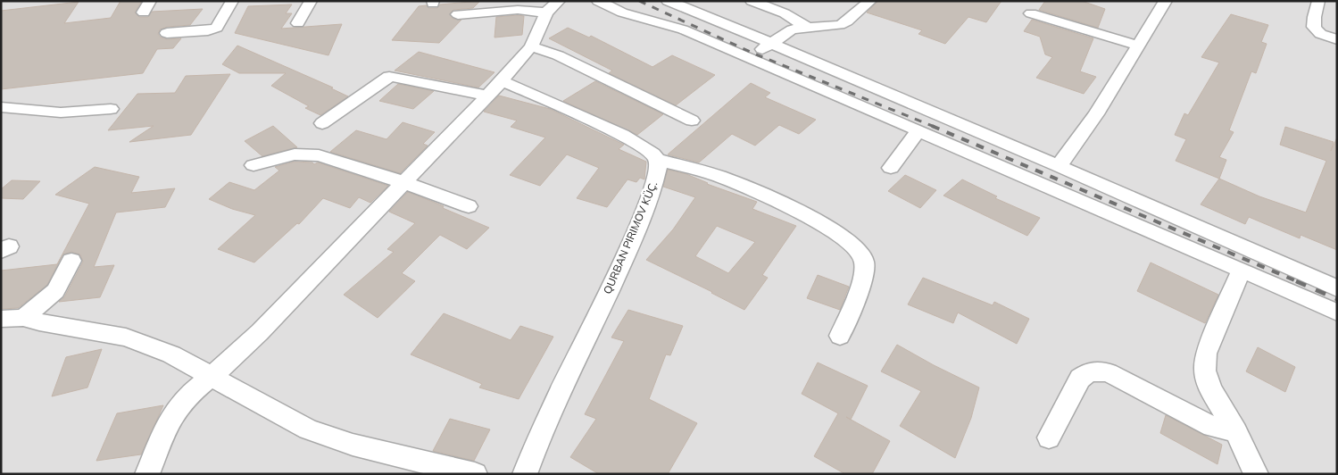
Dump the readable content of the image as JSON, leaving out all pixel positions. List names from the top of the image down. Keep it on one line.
{"streets":{"street":["QURBAN PIRIMOV KÜÇ."]}}
